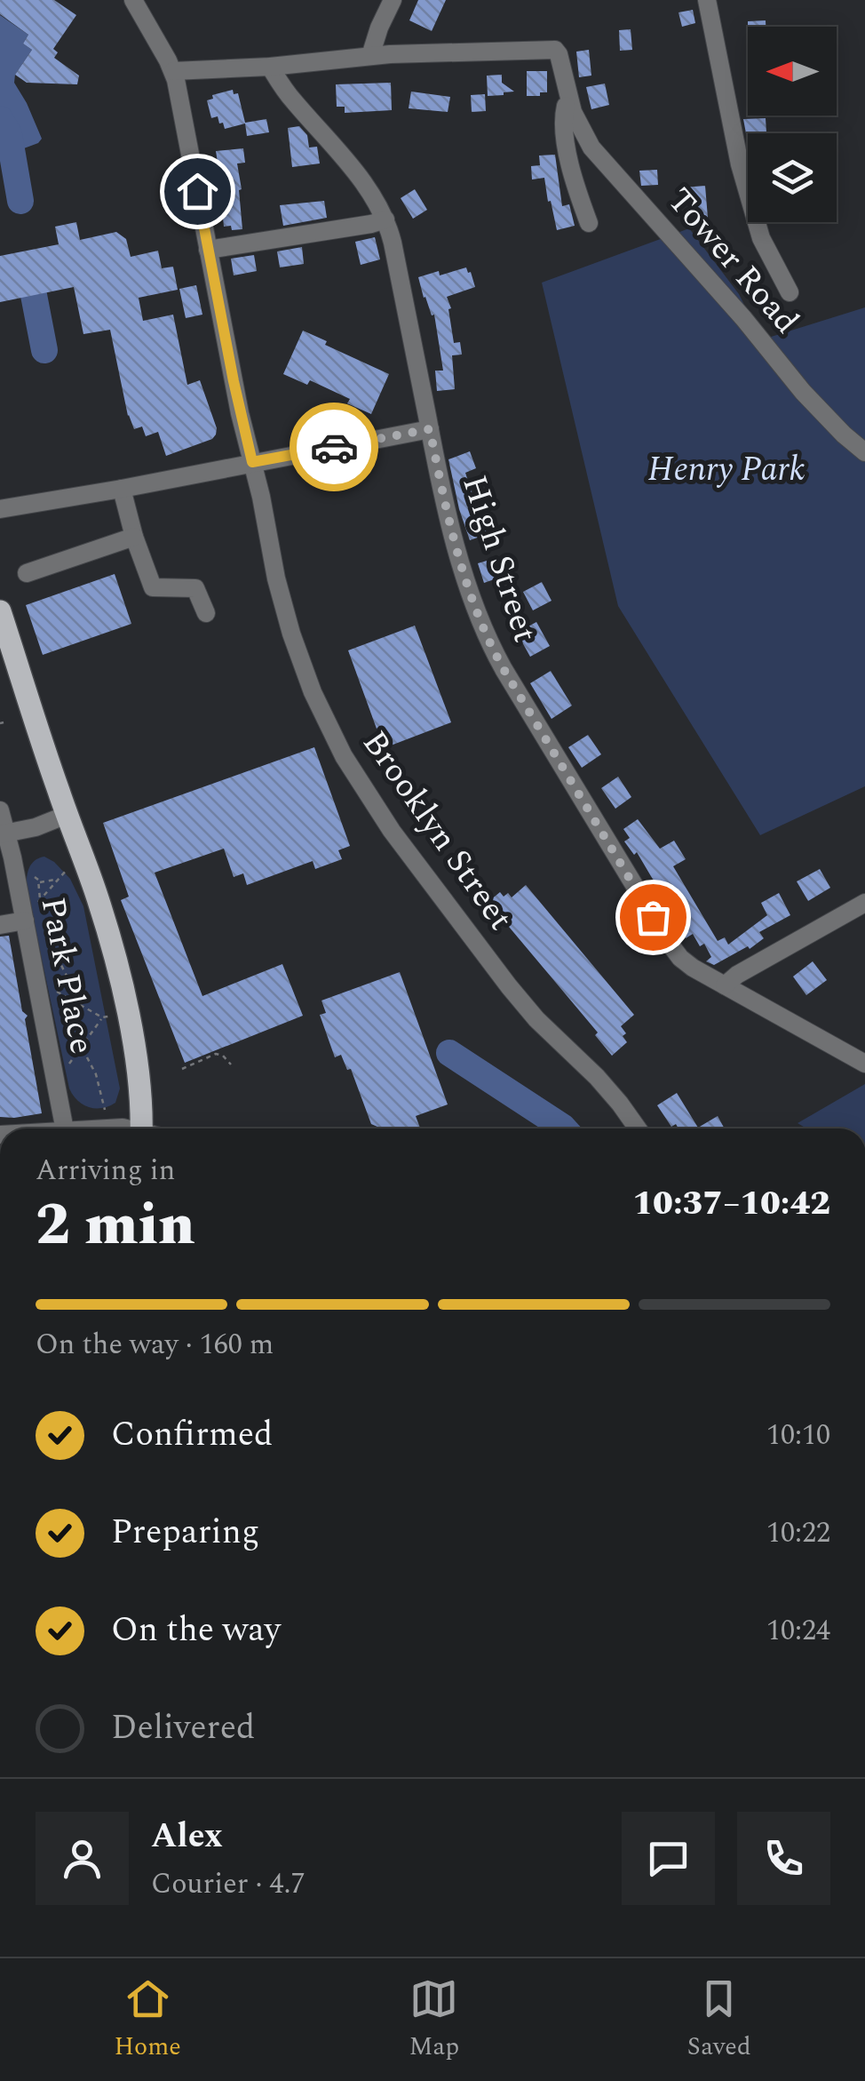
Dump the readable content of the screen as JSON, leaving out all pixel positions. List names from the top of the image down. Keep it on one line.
{"streets":{"street":["Tower Road","High Street","Brooklyn Street","Park Place"]},"parks":["Henry Park"],"north":"left","page":{"heading":["2 min","Arriving in","10:37–10:42"],"panel":["Alex","Courier · 4.7"],"bar":"On the way · 160 m","list":[["Confirmed","10:10"],["Preparing","10:22"],["On the way","10:24"],"Delivered"],"tabs":["Home","Map","Saved"]}}
